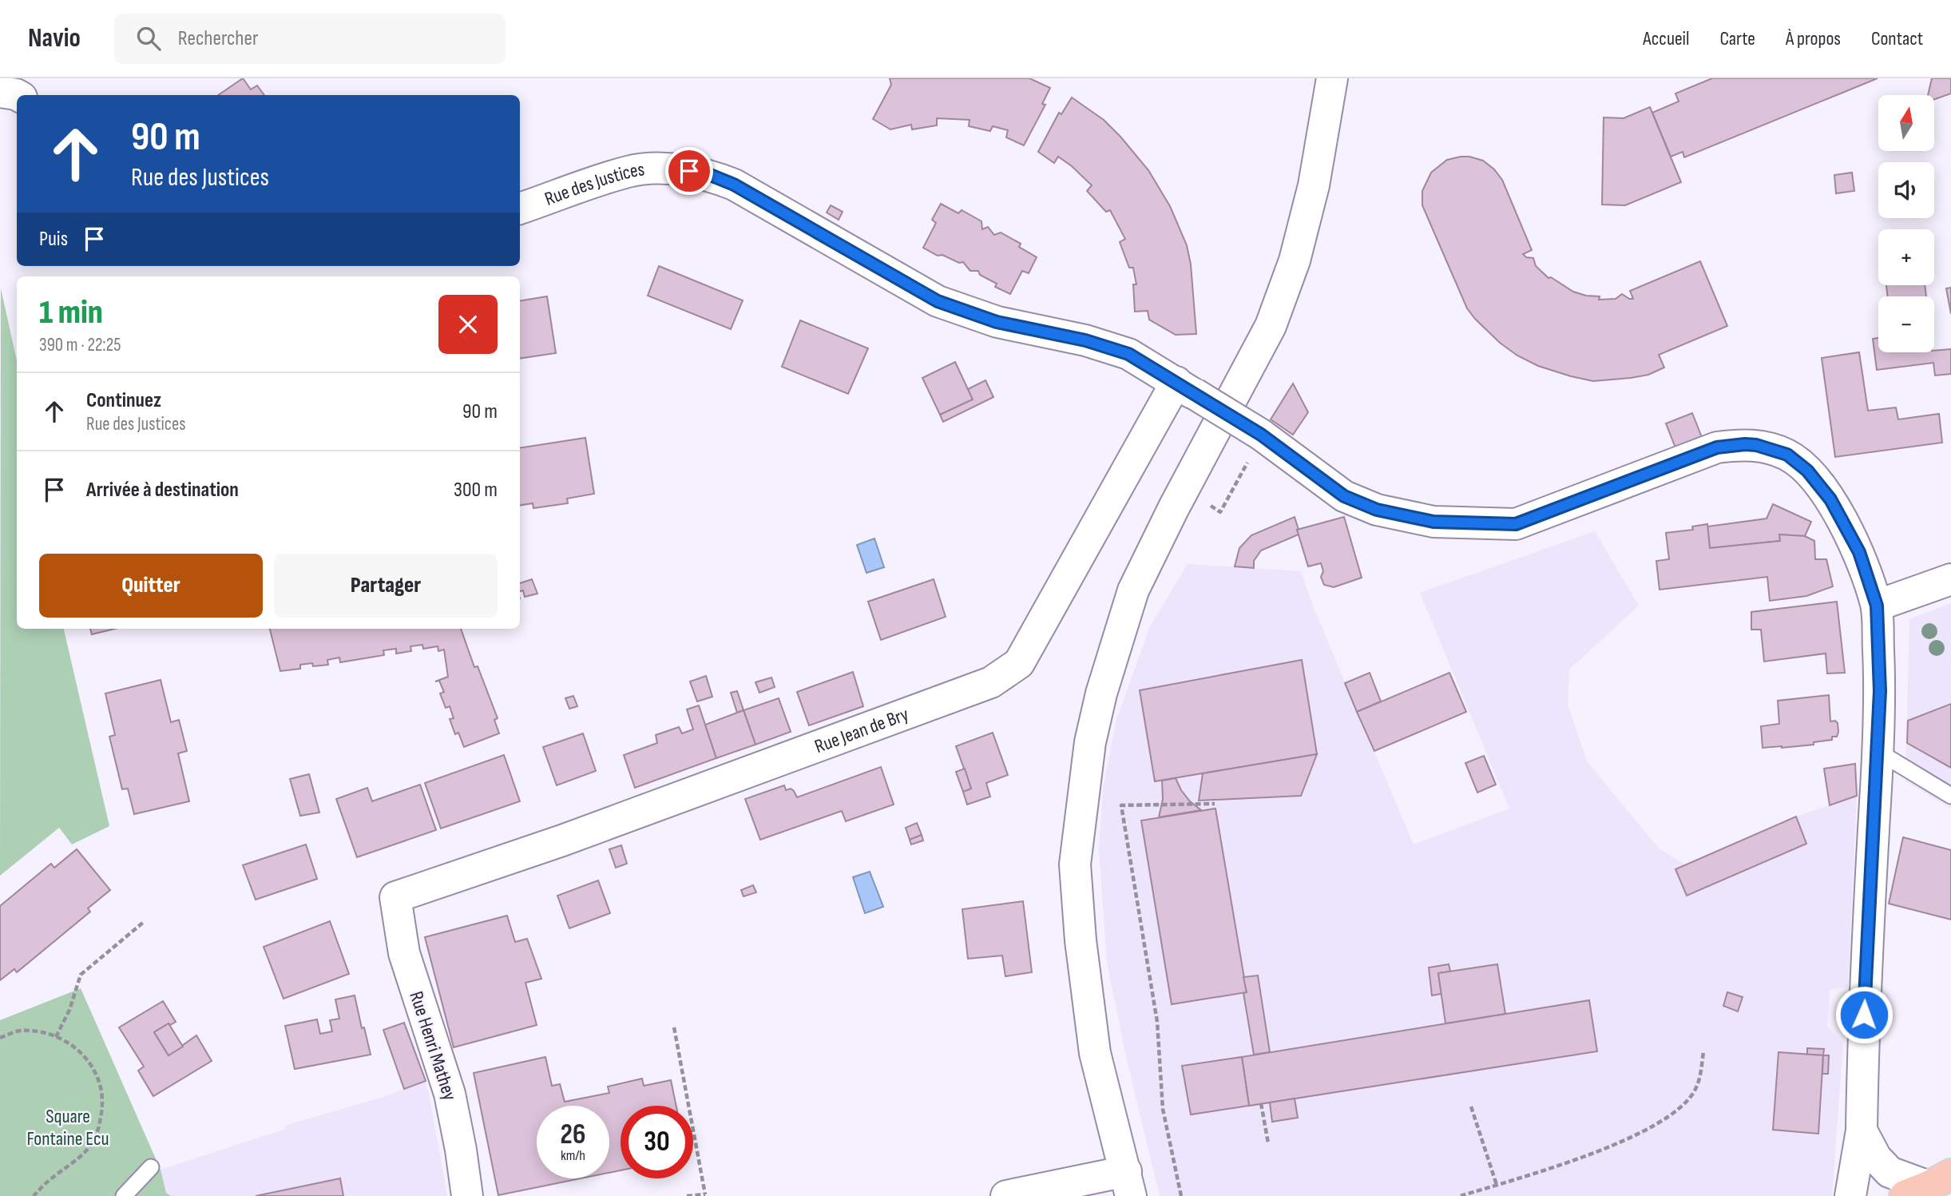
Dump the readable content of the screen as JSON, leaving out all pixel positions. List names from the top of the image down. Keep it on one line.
{"streets":{"street":["Rue des Justices","Rue Jean de Bry","Rue Henri Mathey"]},"crossings":[["Rue des Justices","Rue Jean de Bry"],["Rue Jean de Bry","Rue Henri Mathey"]],"parks":["Square Fontaine Ecu"],"north":"top","page":{"header":"Navio","search":"Rechercher","nav":["Accueil","Carte","À propos","Contact"],"map_buttons":["+","−"],"turn":["90 m","Rue des Justices"],"then":"Puis","heading":["1 min","390 m · 22:25"],"list":[{"name":"Continuez","note":"Rue des Justices","value":"90 m"},{"name":"Arrivée à destination","value":"300 m"}],"buttons":["Quitter","Partager"],"speed":"26 km/h","limit":"30"}}
